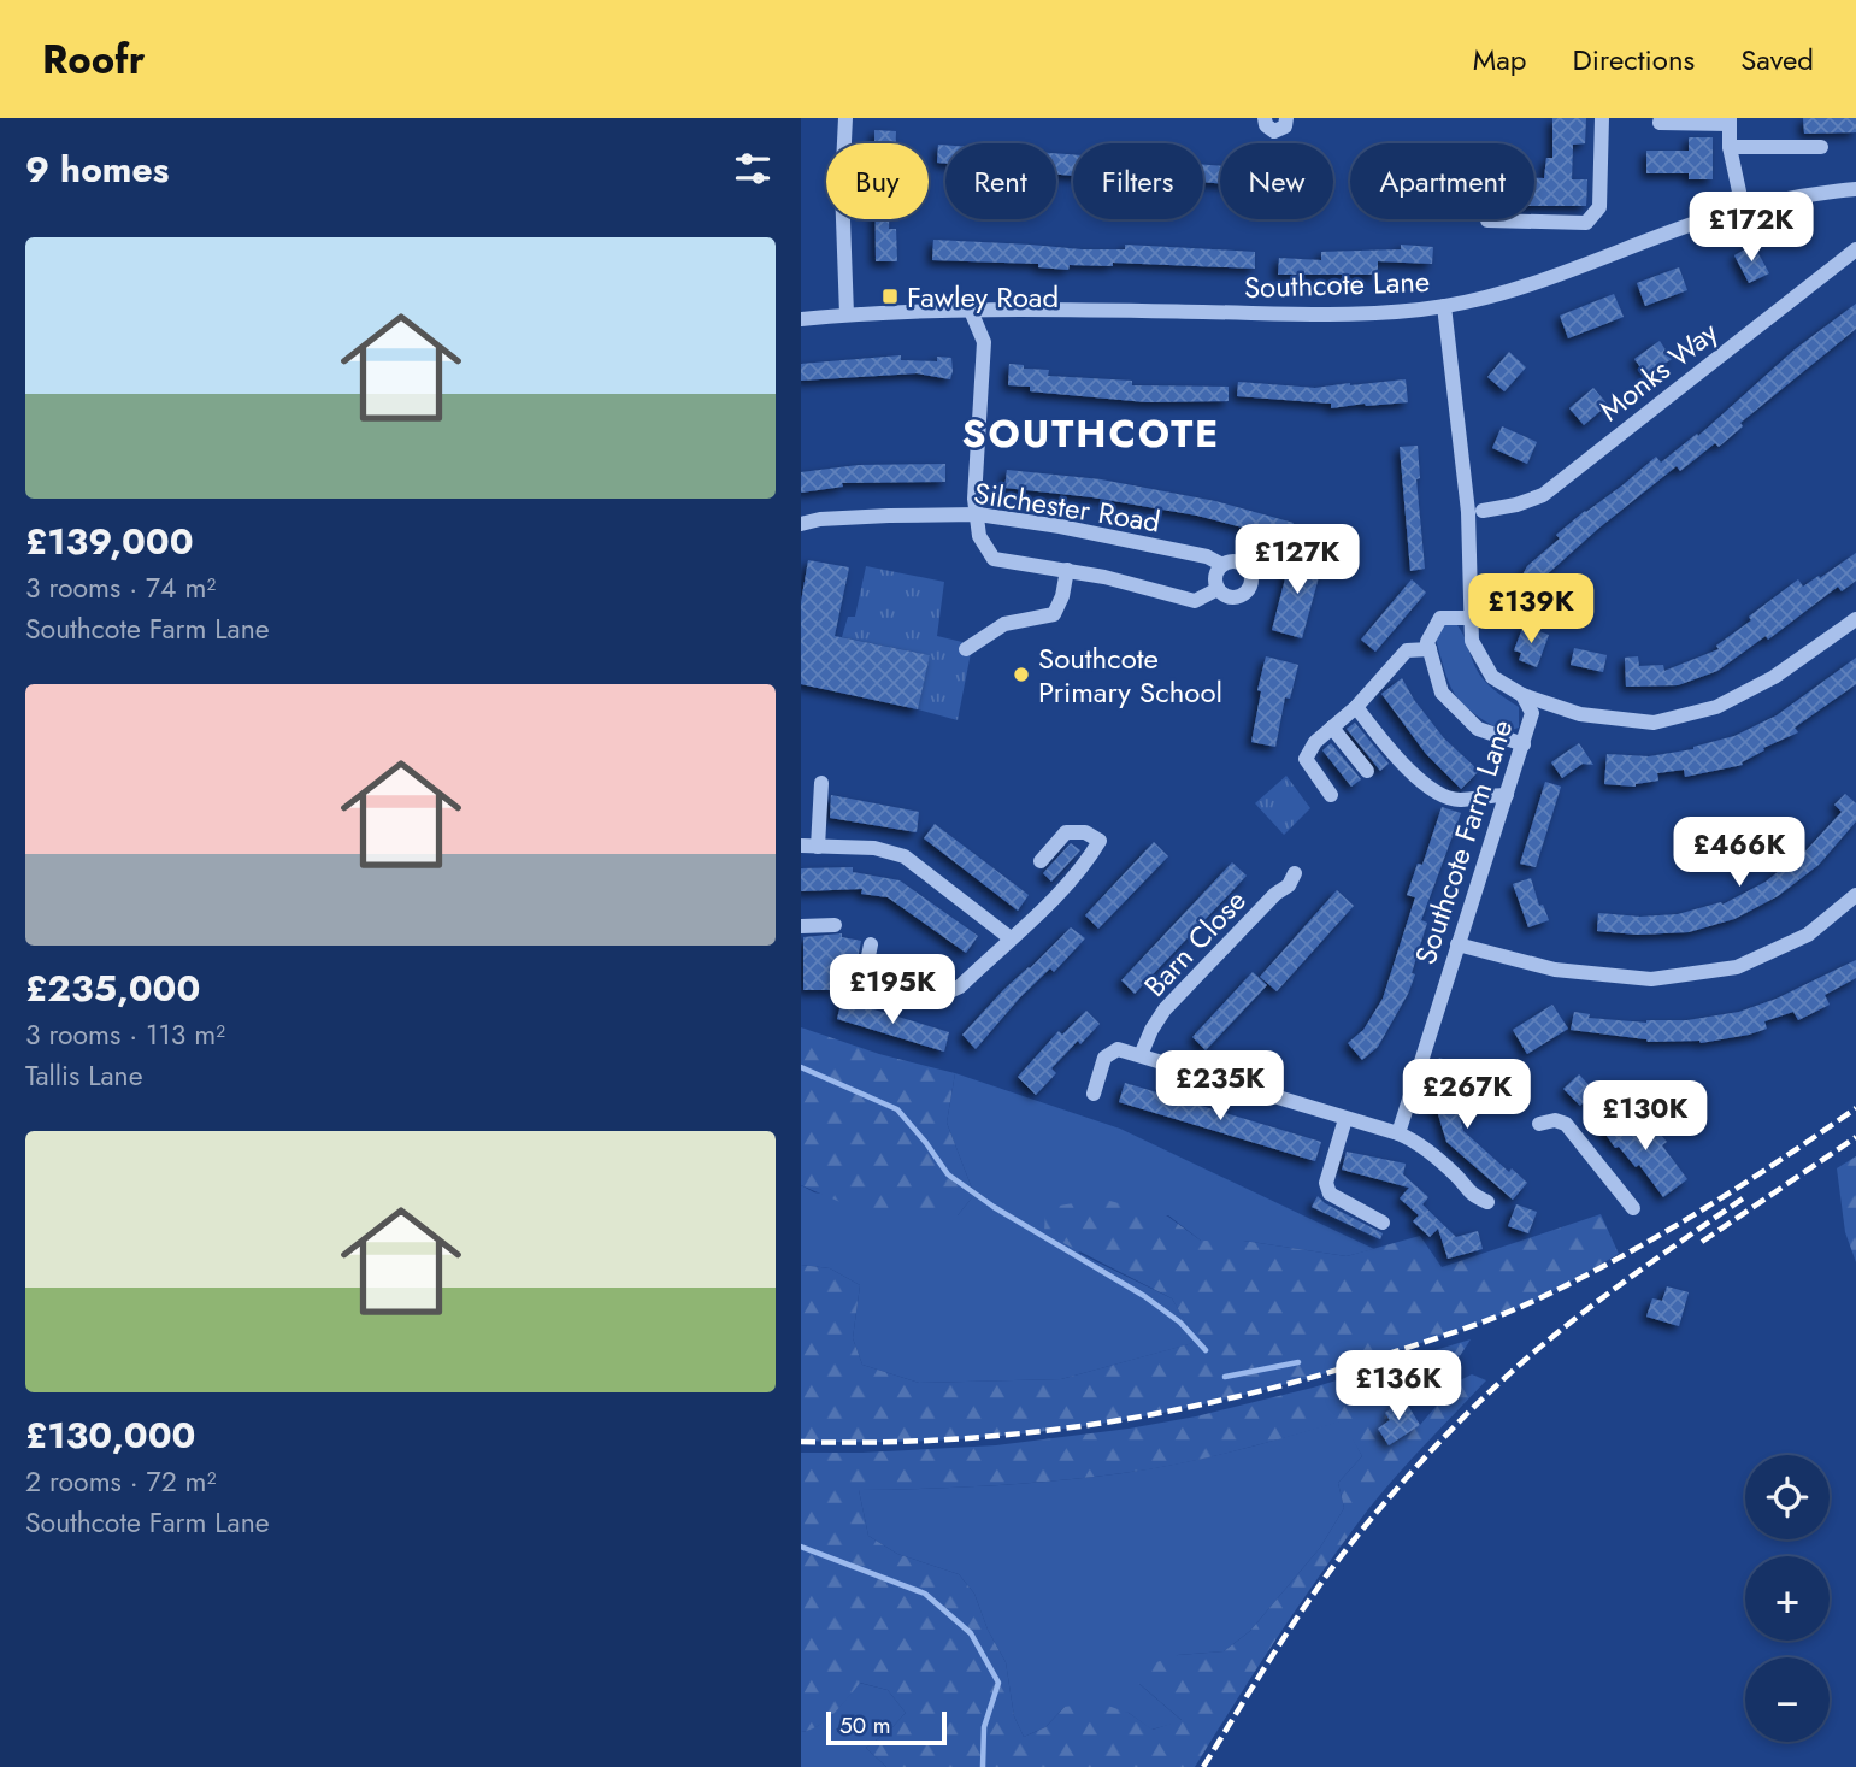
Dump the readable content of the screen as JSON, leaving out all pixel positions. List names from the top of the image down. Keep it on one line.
{"streets":{"street":["Southcote Lane","Monks Way","Silchester Road","Southcote Farm Lane","Barn Close"]},"crossings":[["Southcote Lane","Southcote Farm Lane"]],"districts":["SOUTHCOTE"],"places":{"transit":["Fawley Road"],"other":["Southcote Primary School"]},"scale_bar":"50 m","page":{"header":"Roofr","nav":["Map","Directions","Saved"],"heading":"9 homes","chip":["Buy","Rent","Filters","New","Apartment"],"price":["£172K","£127K","£139K","£466K","£195K","£235K","£267K","£130K","£136K"],"list":[{"name":"£139,000","note":"3 rooms · 74 m² · Southcote Farm Lane"},{"name":"£235,000","note":"3 rooms · 113 m² · Tallis Lane"},{"name":"£130,000","note":"2 rooms · 72 m² · Southcote Farm Lane"}],"map_buttons":["+","−"],"scale":"50 m"}}
